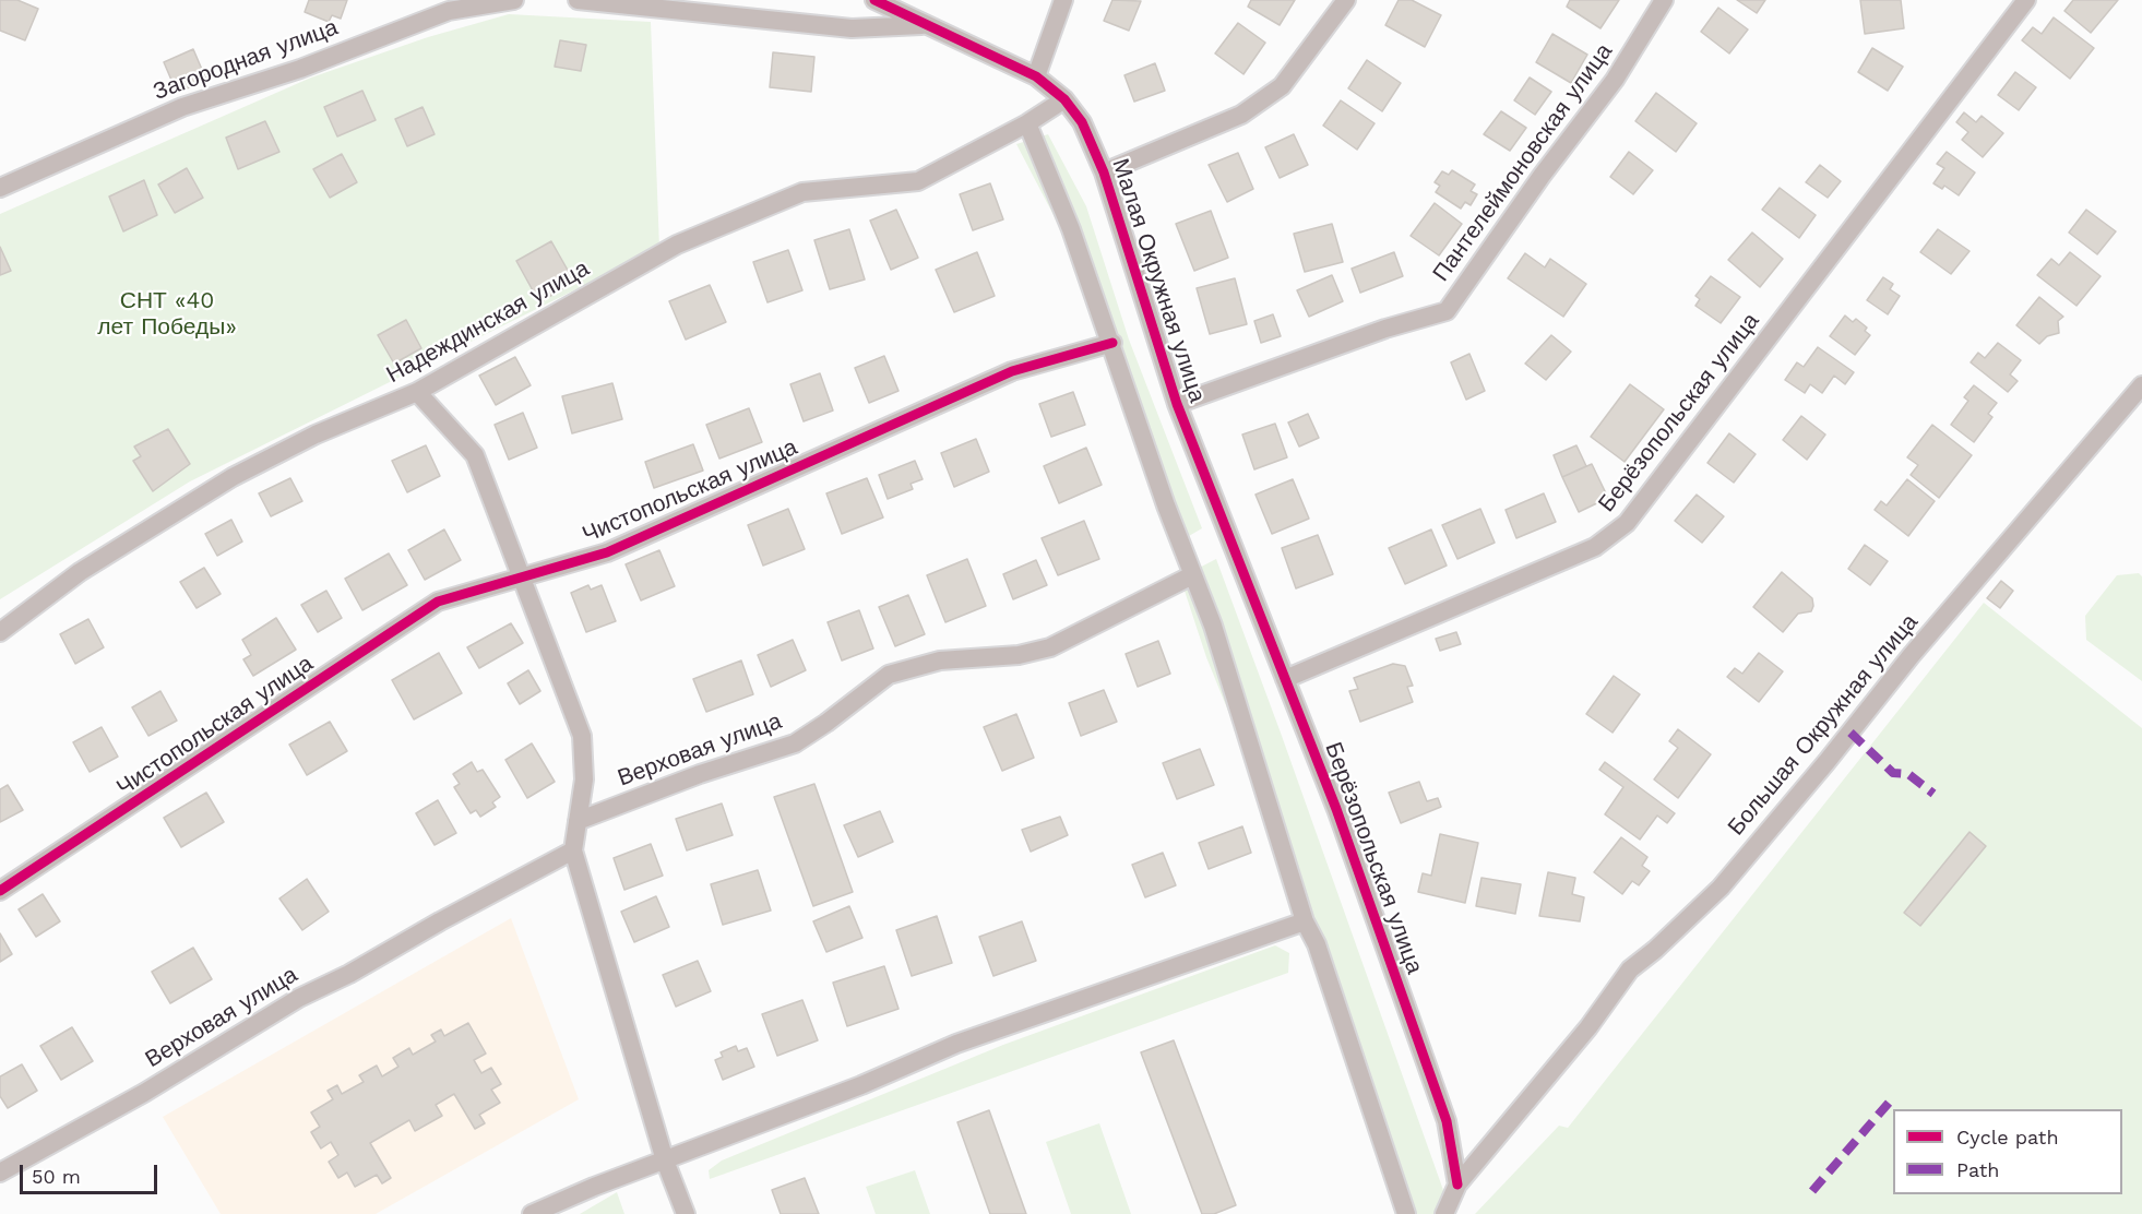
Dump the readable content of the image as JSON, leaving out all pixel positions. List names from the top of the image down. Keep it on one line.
{"streets":{"street":["Загородная улица","Пантелеймоновская улица","Малая Окружная улица","Надеждинская улица","Берёзопольская улица","Чистопольская улица","Большая Окружная улица","Верховая улица"]},"crossings":[["Пантелеймоновская улица","Малая Окружная улица"],["Малая Окружная улица","Надеждинская улица"],["Малая Окружная улица","Берёзопольская улица"],["Берёзопольская улица","Большая Окружная улица"]],"parks":["СНТ «40 лет Победы»"],"legend":["Cycle path","Path"],"scale_bar":"50 m"}
